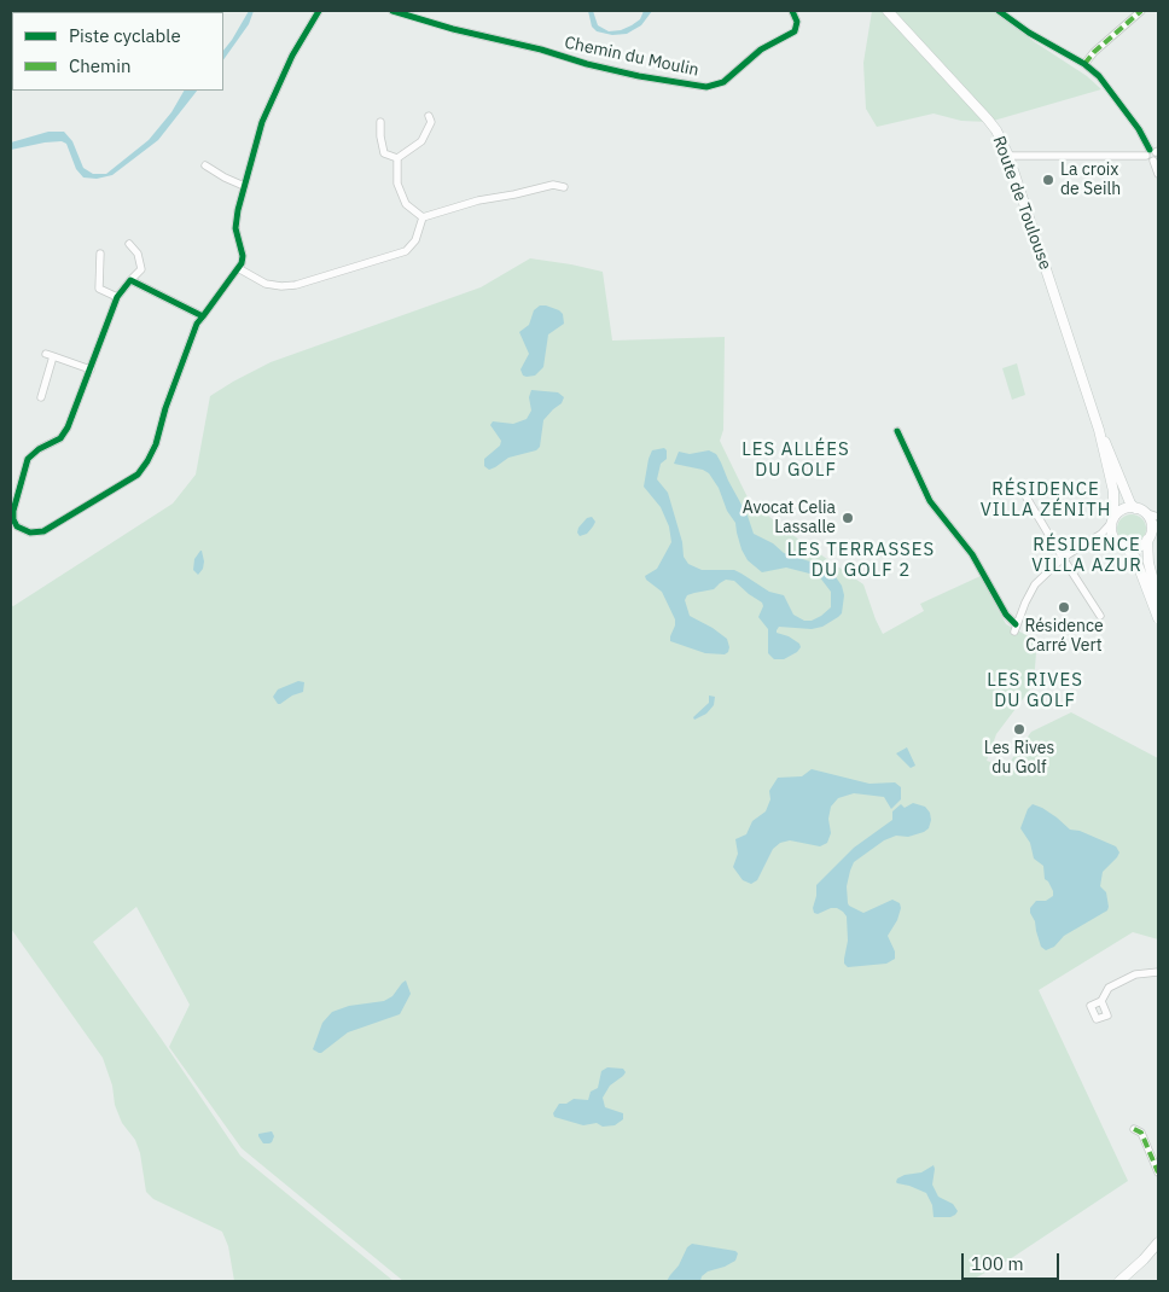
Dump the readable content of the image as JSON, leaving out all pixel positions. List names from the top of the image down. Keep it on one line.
{"streets":{"main road":["Route de Toulouse"],"street":["Chemin du Moulin"]},"districts":["LES ALLÉES DU GOLF","RÉSIDENCE VILLA ZÉNITH","RÉSIDENCE VILLA AZUR","LES TERRASSES DU GOLF 2","LES RIVES DU GOLF"],"places":["La croix de Seilh","Avocat Celia Lassalle","Résidence Carré Vert","Les Rives du Golf"],"legend":["Piste cyclable","Chemin"],"scale_bar":"100 m"}
